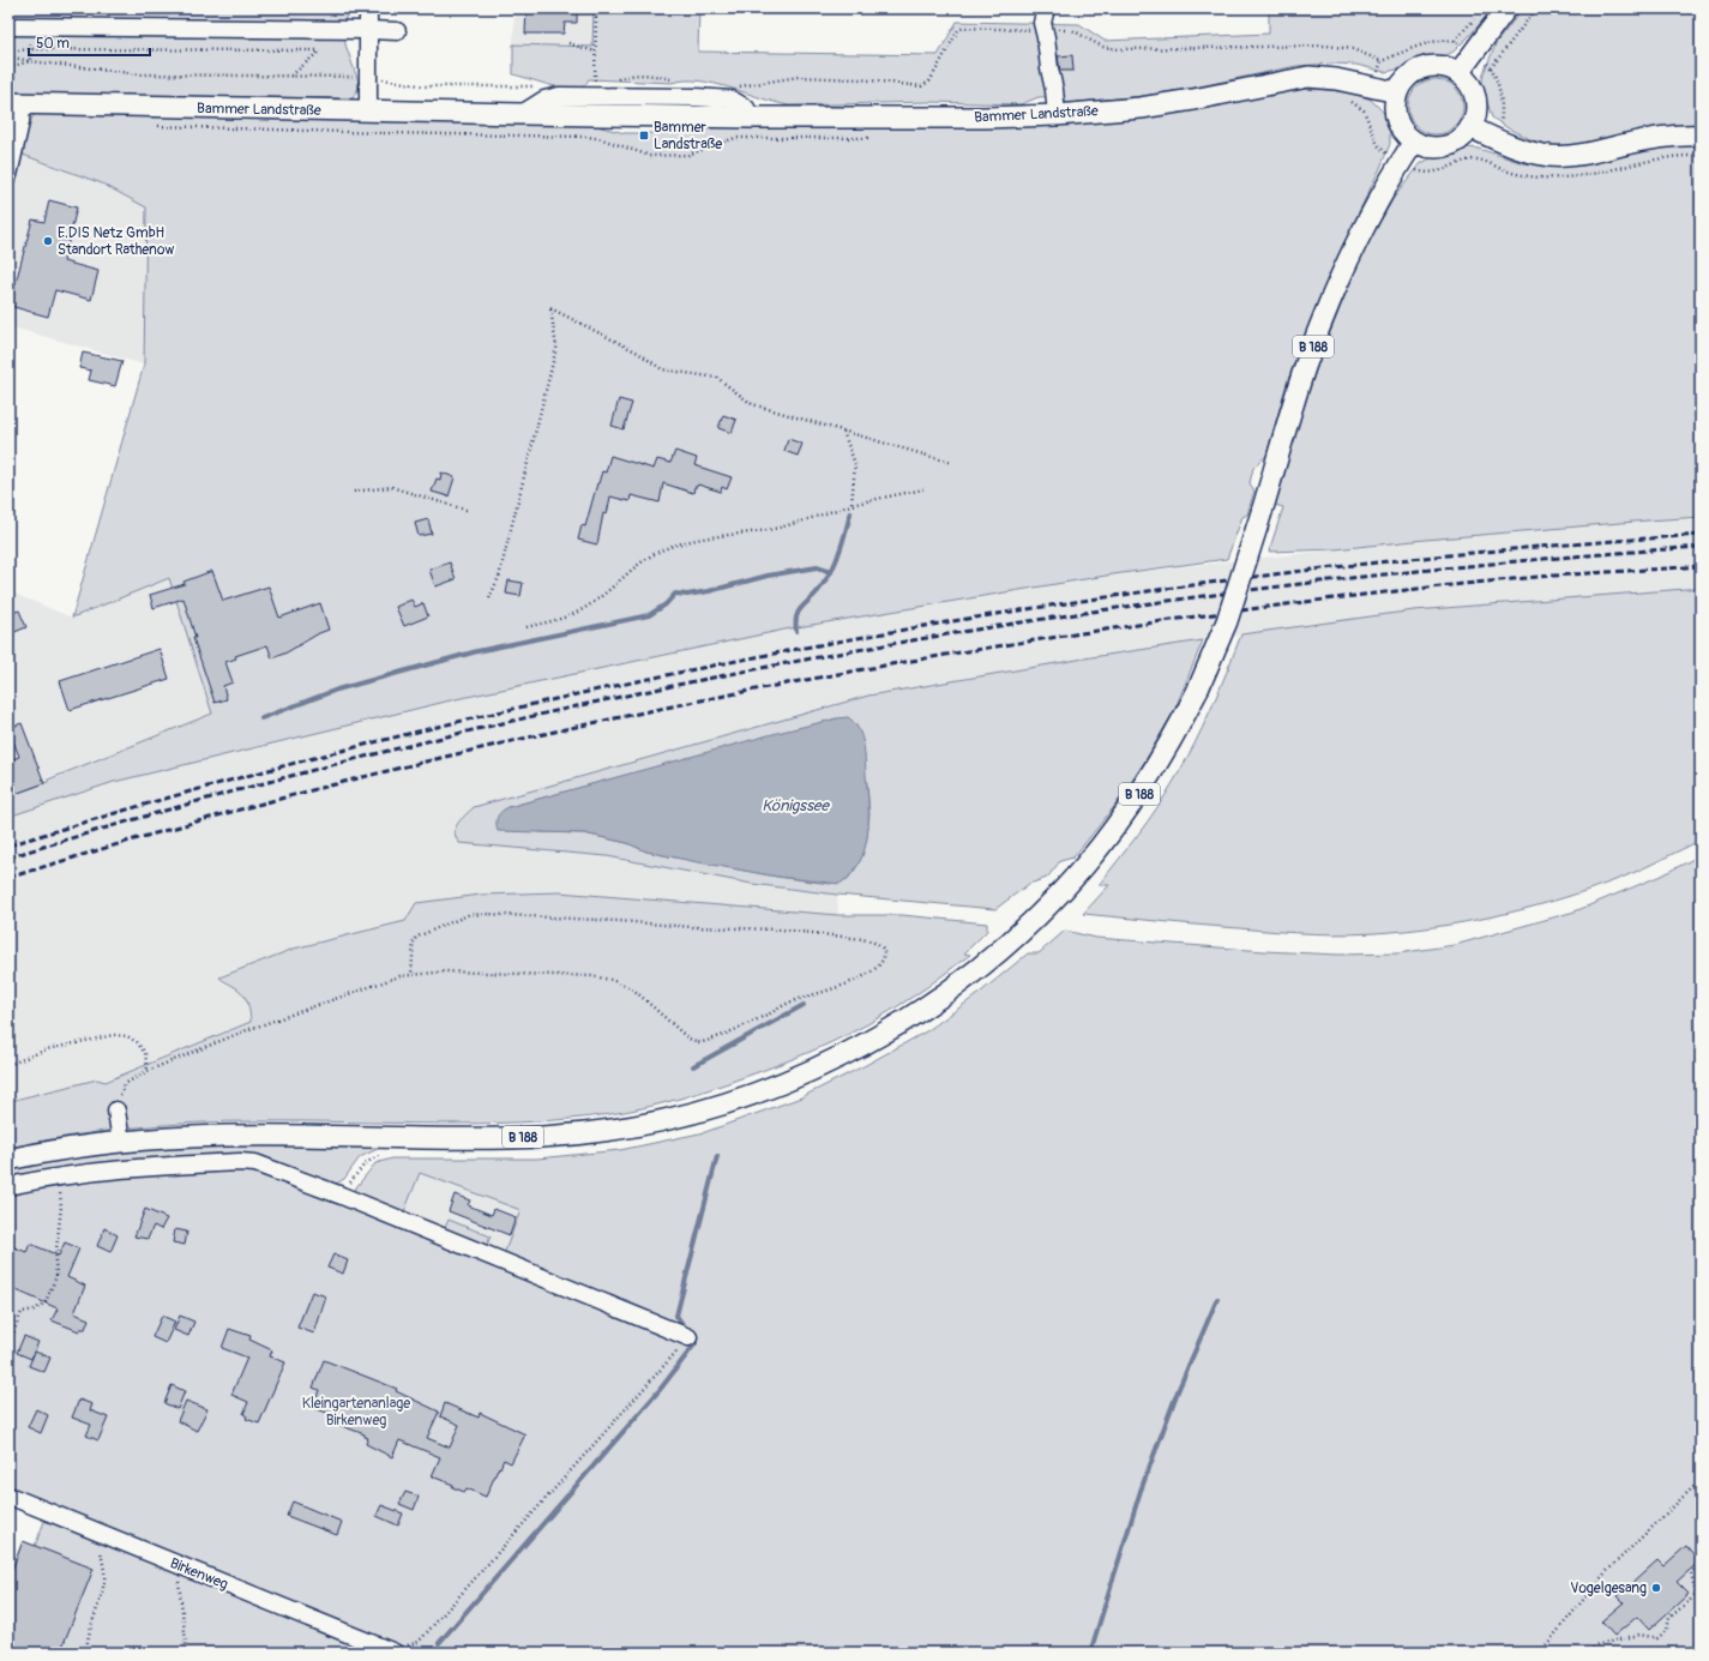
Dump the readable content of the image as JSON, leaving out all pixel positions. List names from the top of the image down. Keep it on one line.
{"streets":{"main road":["Bammer Landstraße","B 188"],"street":["Birkenweg"]},"crossings":[["Bammer Landstraße","B 188"]],"water":["Königssee"],"parks":["Kleingartenanlage Birkenweg"],"places":{"transit":["Bammer Landstraße"],"other":["E.DIS Netz GmbH Standort Rathenow","Vogelgesang"]},"scale_bar":"50 m"}
